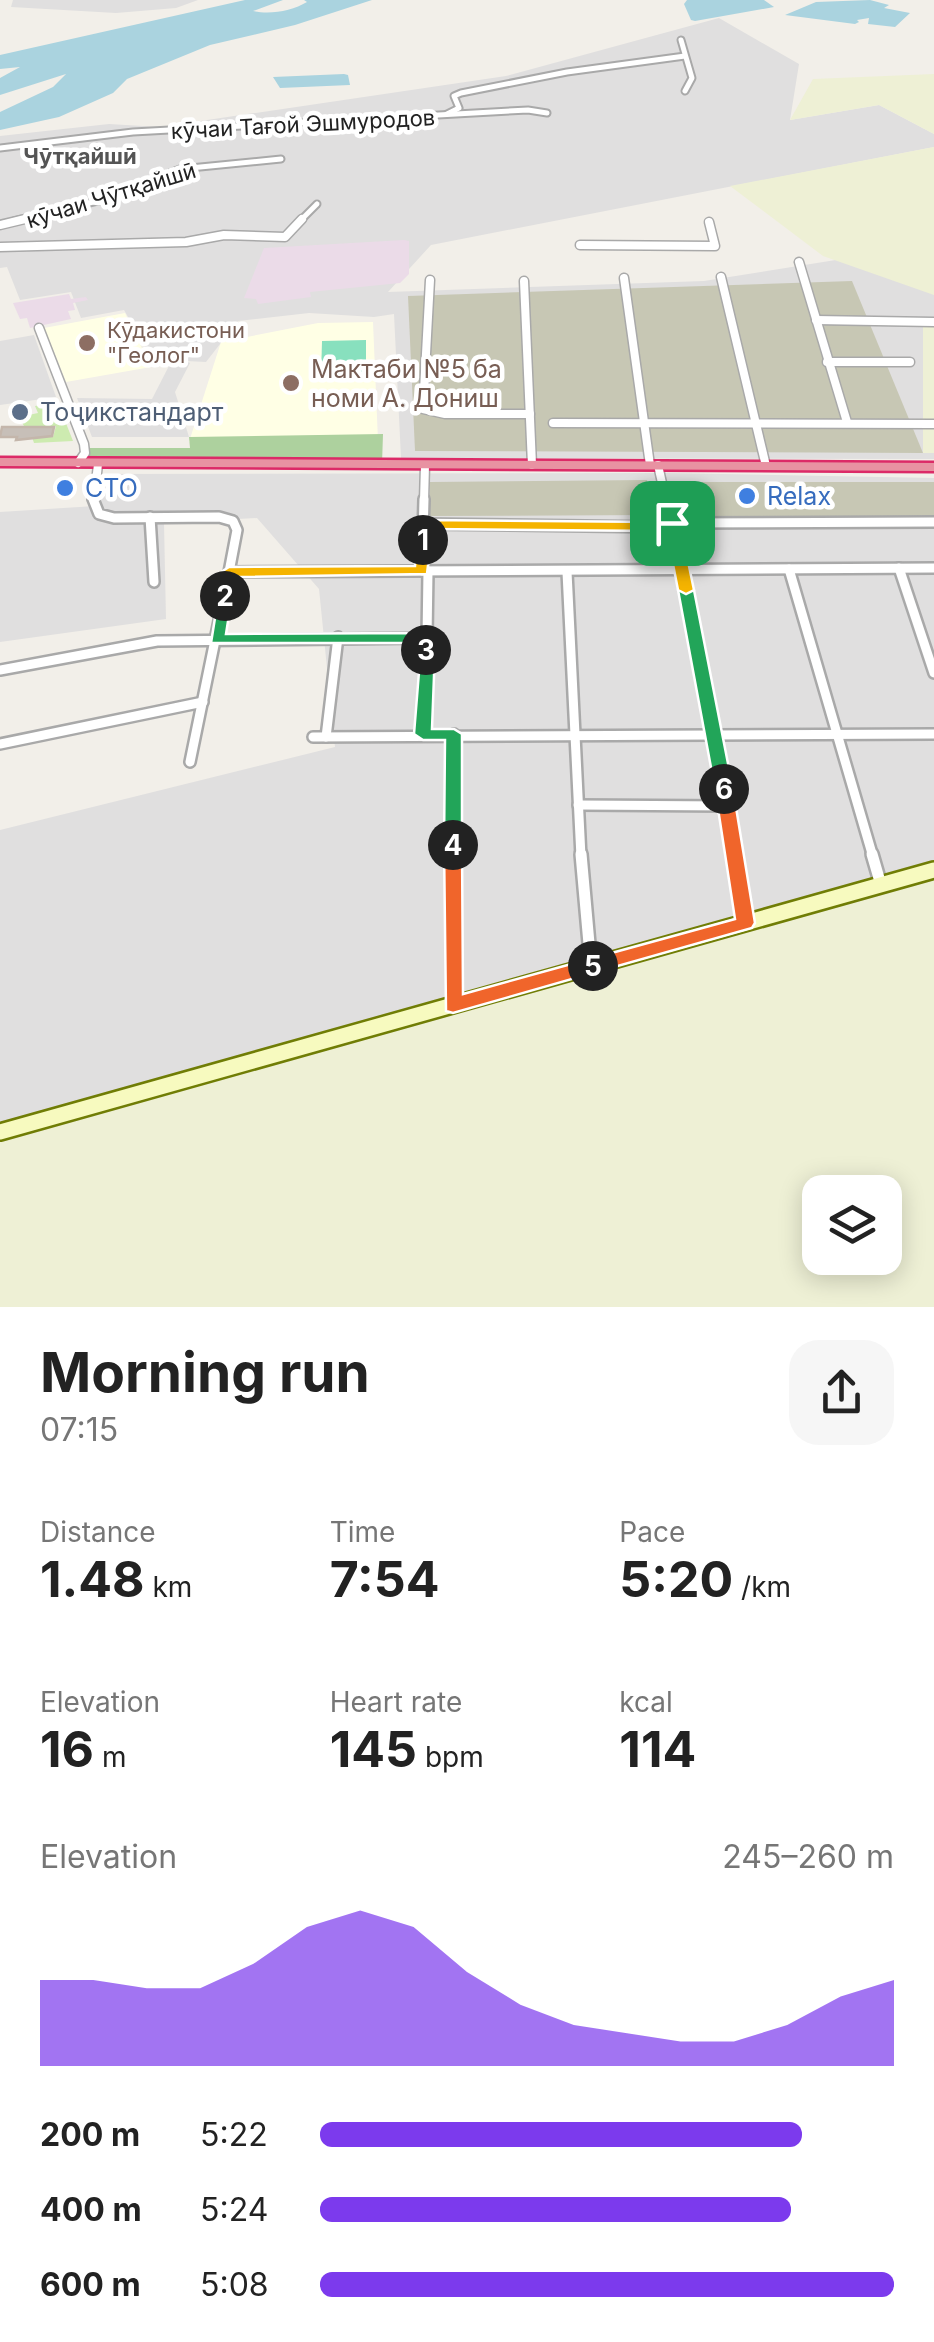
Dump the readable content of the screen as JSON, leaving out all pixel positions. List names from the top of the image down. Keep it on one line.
{"streets":{"street":["кӯчаи Тағой Эшмуродов","кӯчаи Чӯтқайшӣ"]},"districts":["Чӯтқайшӣ"],"places":["Кӯдакистони \"Геолог\"","Мактаби №5 ба номи А. Дониш","Тоҷикстандарт","СТО","Relax"],"page":{"pins":["1","2","3","6","4","5"],"heading":["Morning run","07:15"],"stats":[["Distance","1.48 km"],["Time","7:54"],["Pace","5:20 /km"],["Elevation","16 m"],["Heart rate","145 bpm"],["kcal","114"]],"chart":["Elevation","245–260 m"],"list":[{"name":"200 m","note":"5:22"},{"name":"400 m","note":"5:24"},{"name":"600 m","note":"5:08"}]}}
